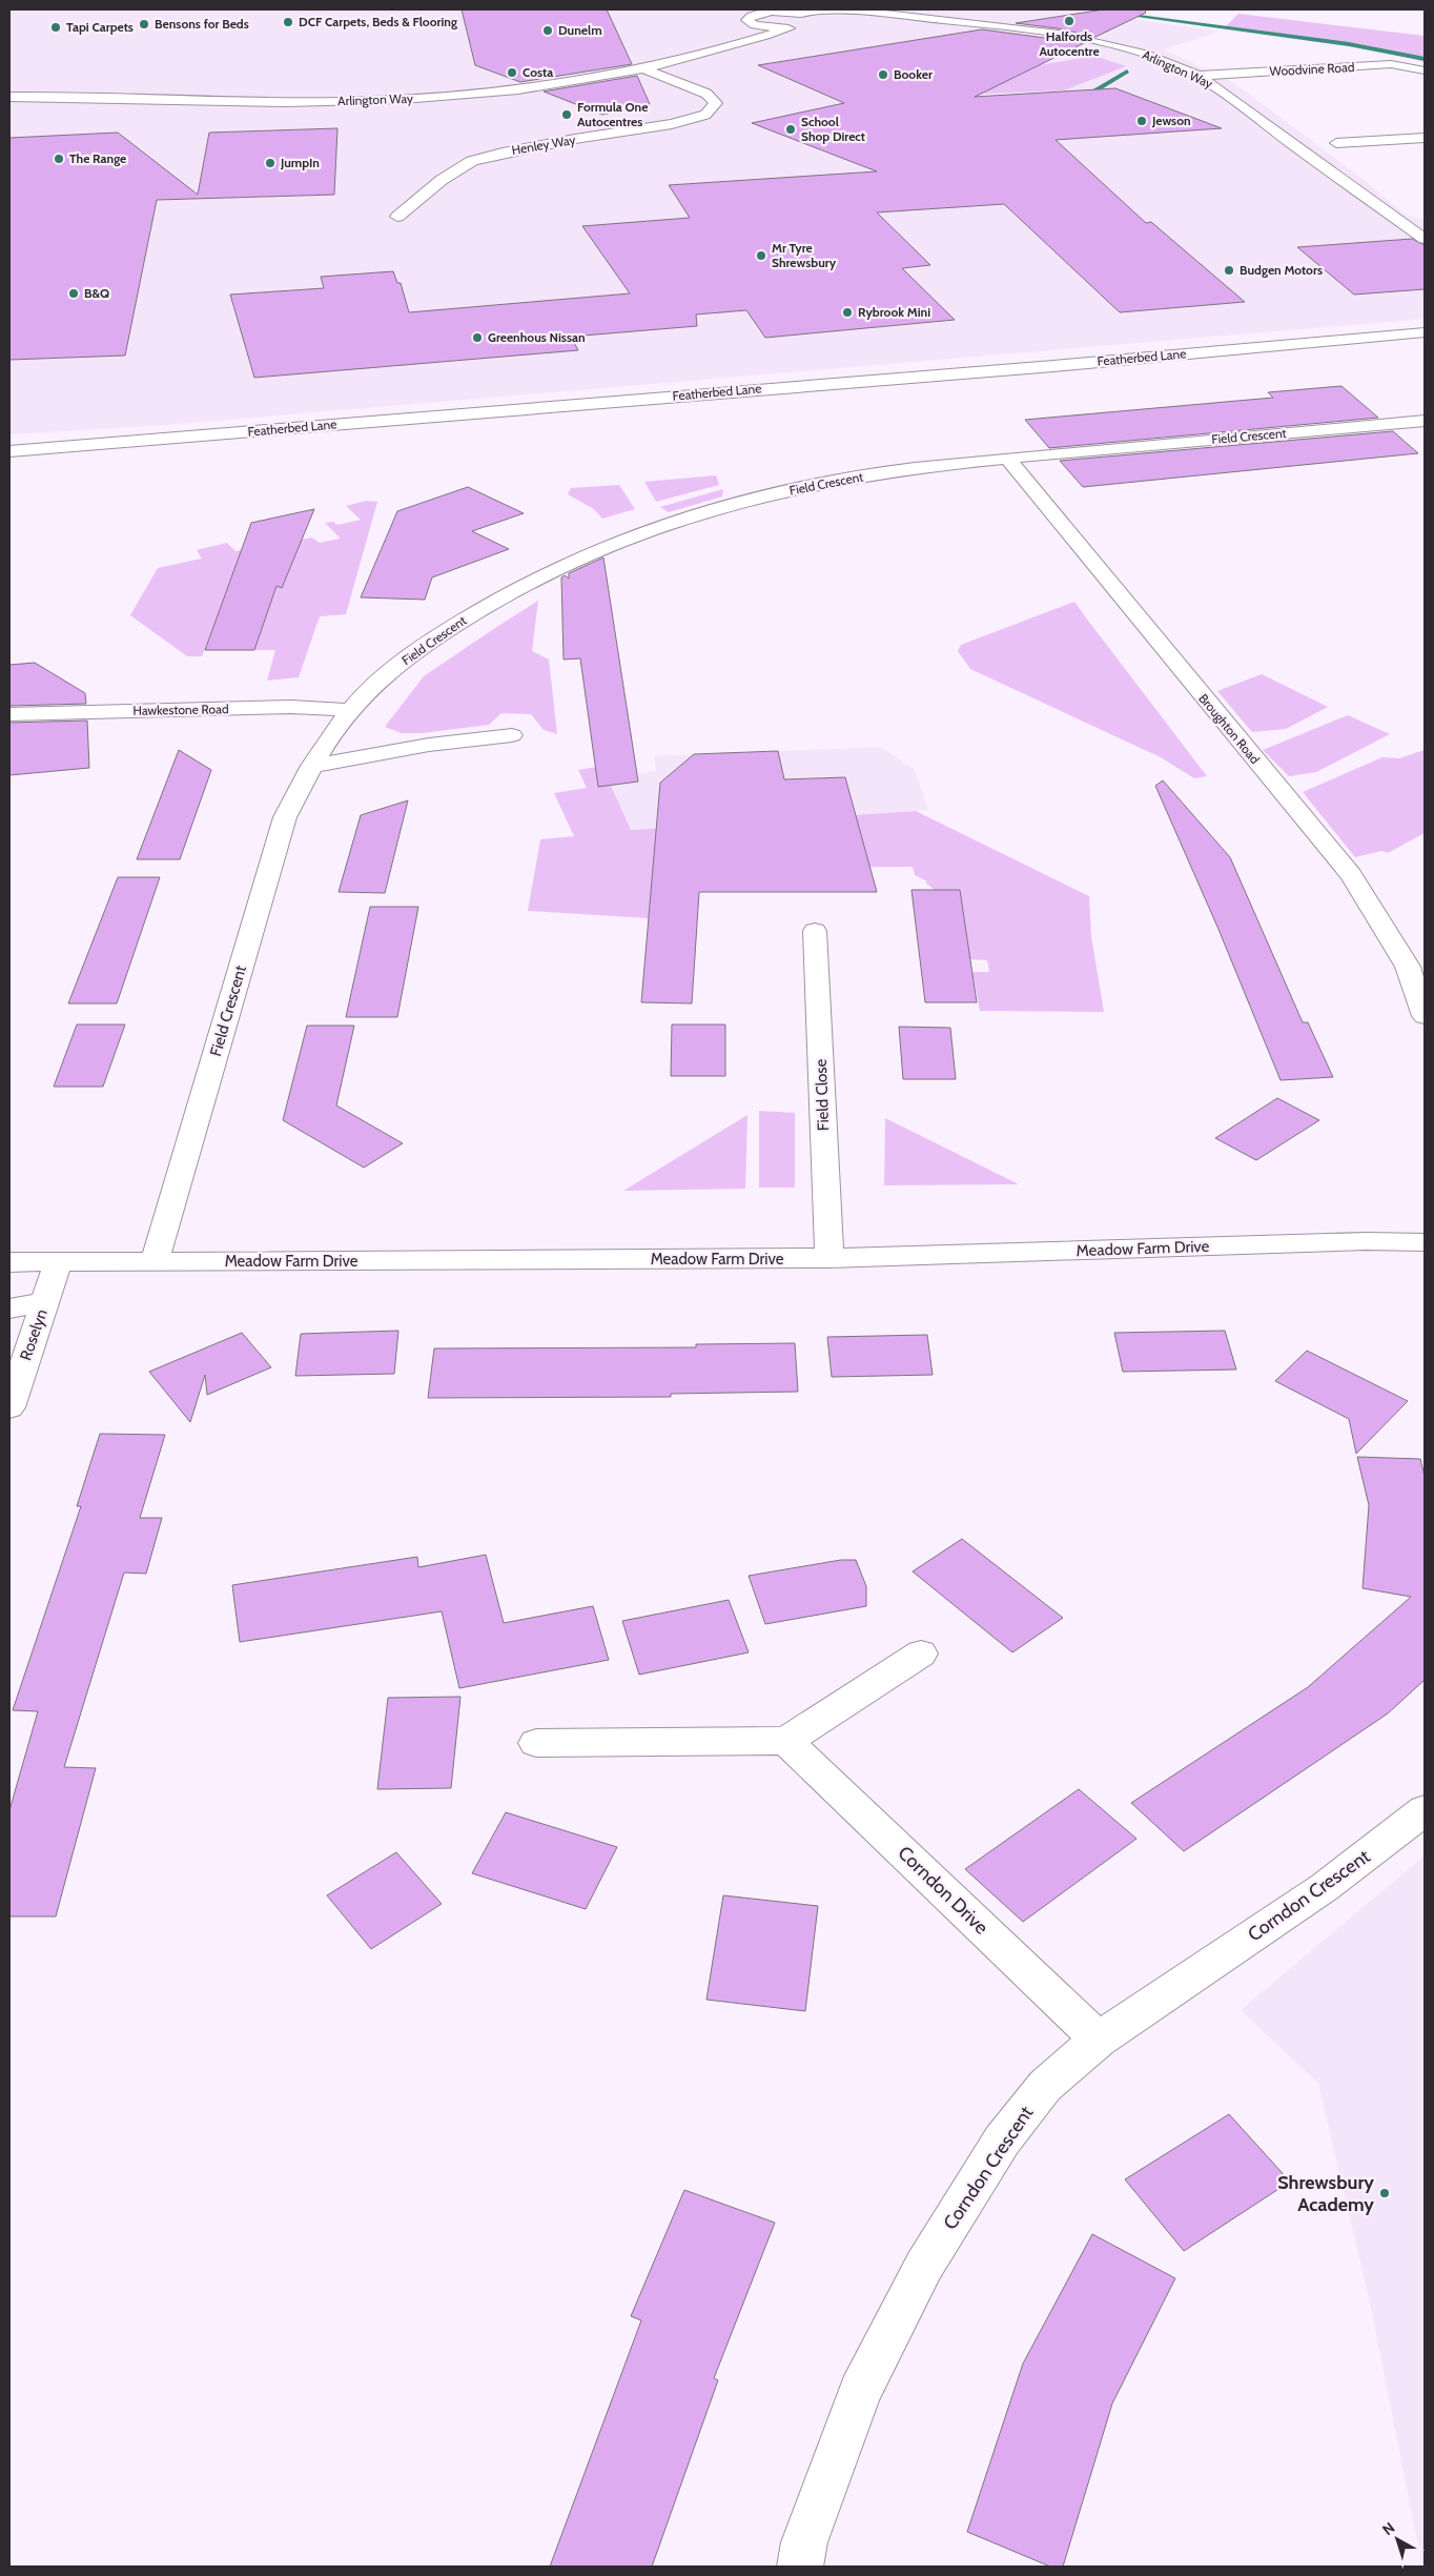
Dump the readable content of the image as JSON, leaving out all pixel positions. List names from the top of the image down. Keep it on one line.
{"streets":{"street":["Arlington Way","Woodvine Road","Henley Way","Featherbed Lane","Field Crescent","Hawkestone Road","Broughton Road","Field Close","Meadow Farm Drive","Roselyn","Corndon Drive","Corndon Crescent"]},"crossings":[["Arlington Way","Woodvine Road"],["Arlington Way","Henley Way"],["Field Crescent","Hawkestone Road"],["Field Crescent","Broughton Road"],["Field Crescent","Meadow Farm Drive"],["Field Close","Meadow Farm Drive"],["Meadow Farm Drive","Roselyn"],["Corndon Drive","Corndon Crescent"]],"places":["Halfords Autocentre","DCF Carpets, Beds & Flooring","Bensons for Beds","Tapi Carpets","Dunelm","Costa","Booker","Formula One Autocentres","Jewson","School Shop Direct","The Range","JumpIn","Mr Tyre Shrewsbury","Budgen Motors","B&Q","Rybrook Mini","Greenhous Nissan","Shrewsbury Academy"],"north":"top left"}
